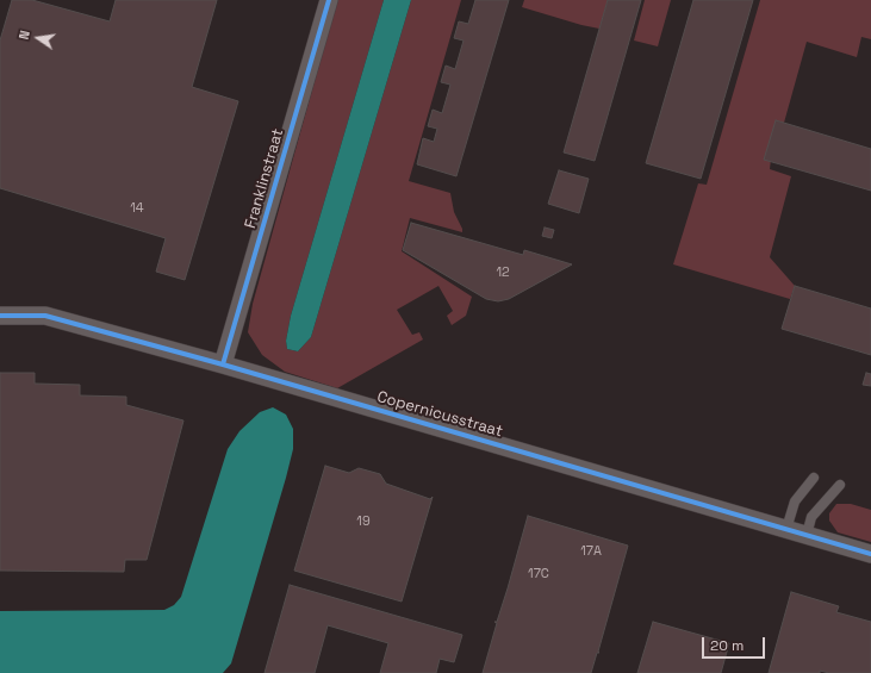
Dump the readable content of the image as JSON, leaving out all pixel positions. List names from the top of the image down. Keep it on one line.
{"streets":{"street":["Franklinstraat","Copernicusstraat"]},"crossings":[["Franklinstraat","Copernicusstraat"]],"house_numbers":["14","12","19","17A","17C"],"scale_bar":"20 m","north":"left"}
